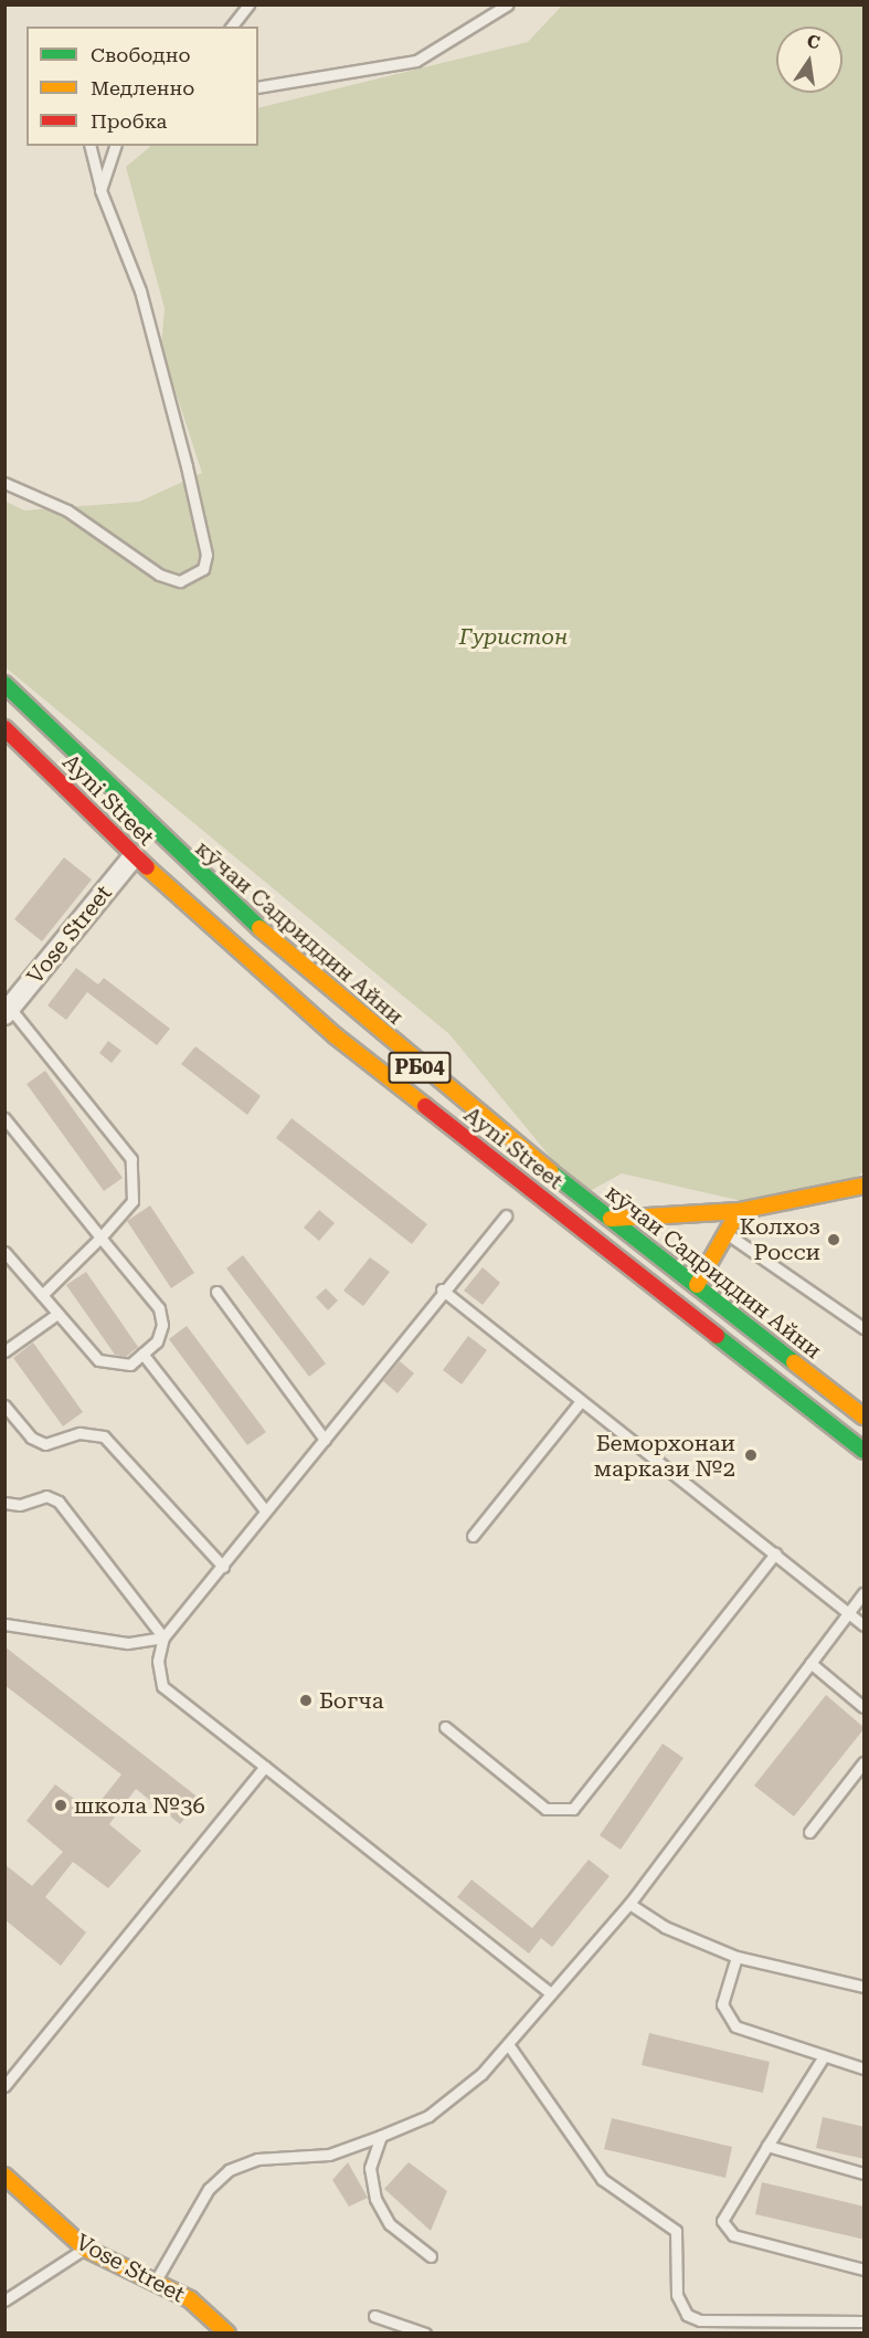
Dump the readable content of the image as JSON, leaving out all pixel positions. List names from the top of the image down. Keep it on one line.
{"streets":{"main road":["Ayni Street","кӯчаи Садриддин Айни","Vose Street","РБ04"]},"crossings":[["Ayni Street","Vose Street"]],"parks":["Гуристон"],"places":["Колхоз Росси","Беморхонаи маркази №2","Богча","школа №36"],"legend":["Свободно","Медленно","Пробка"],"north":"top"}
